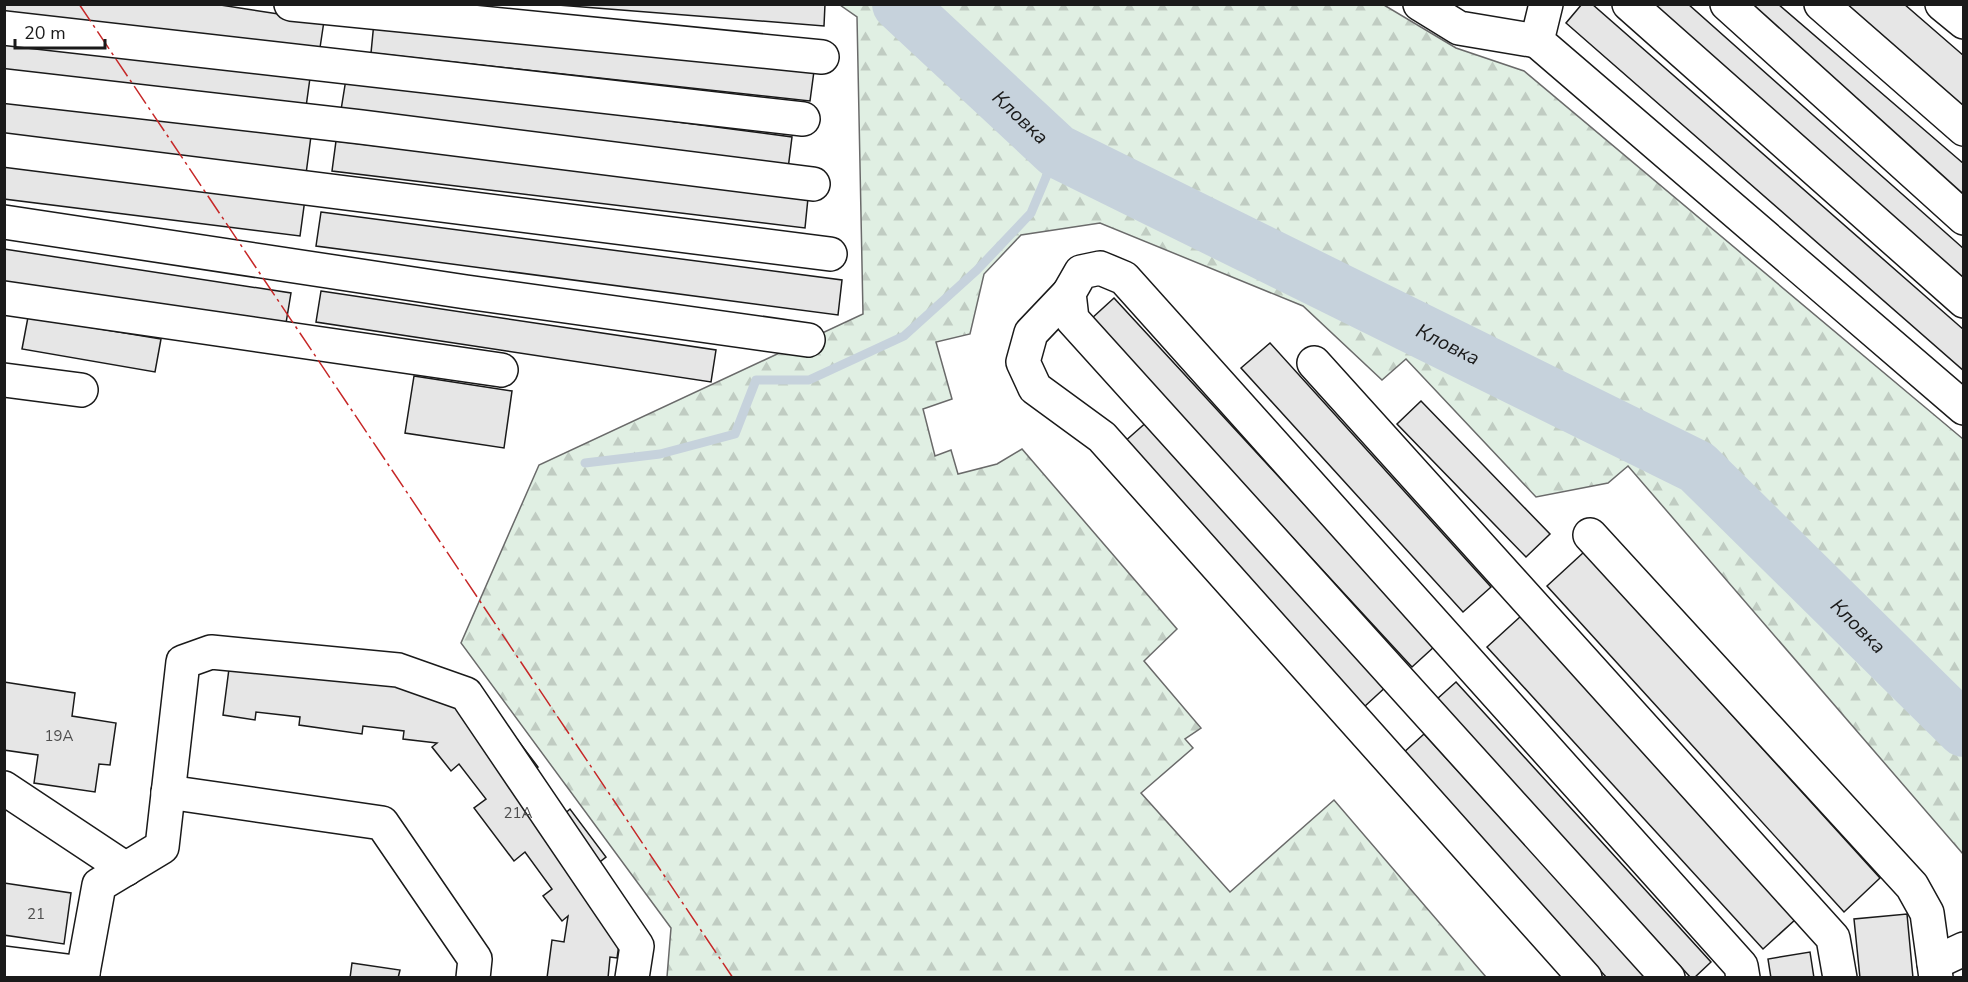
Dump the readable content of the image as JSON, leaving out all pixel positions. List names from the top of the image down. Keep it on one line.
{"water":["Кловка"],"house_numbers":["19А","21А","21"],"scale_bar":"20 m"}
